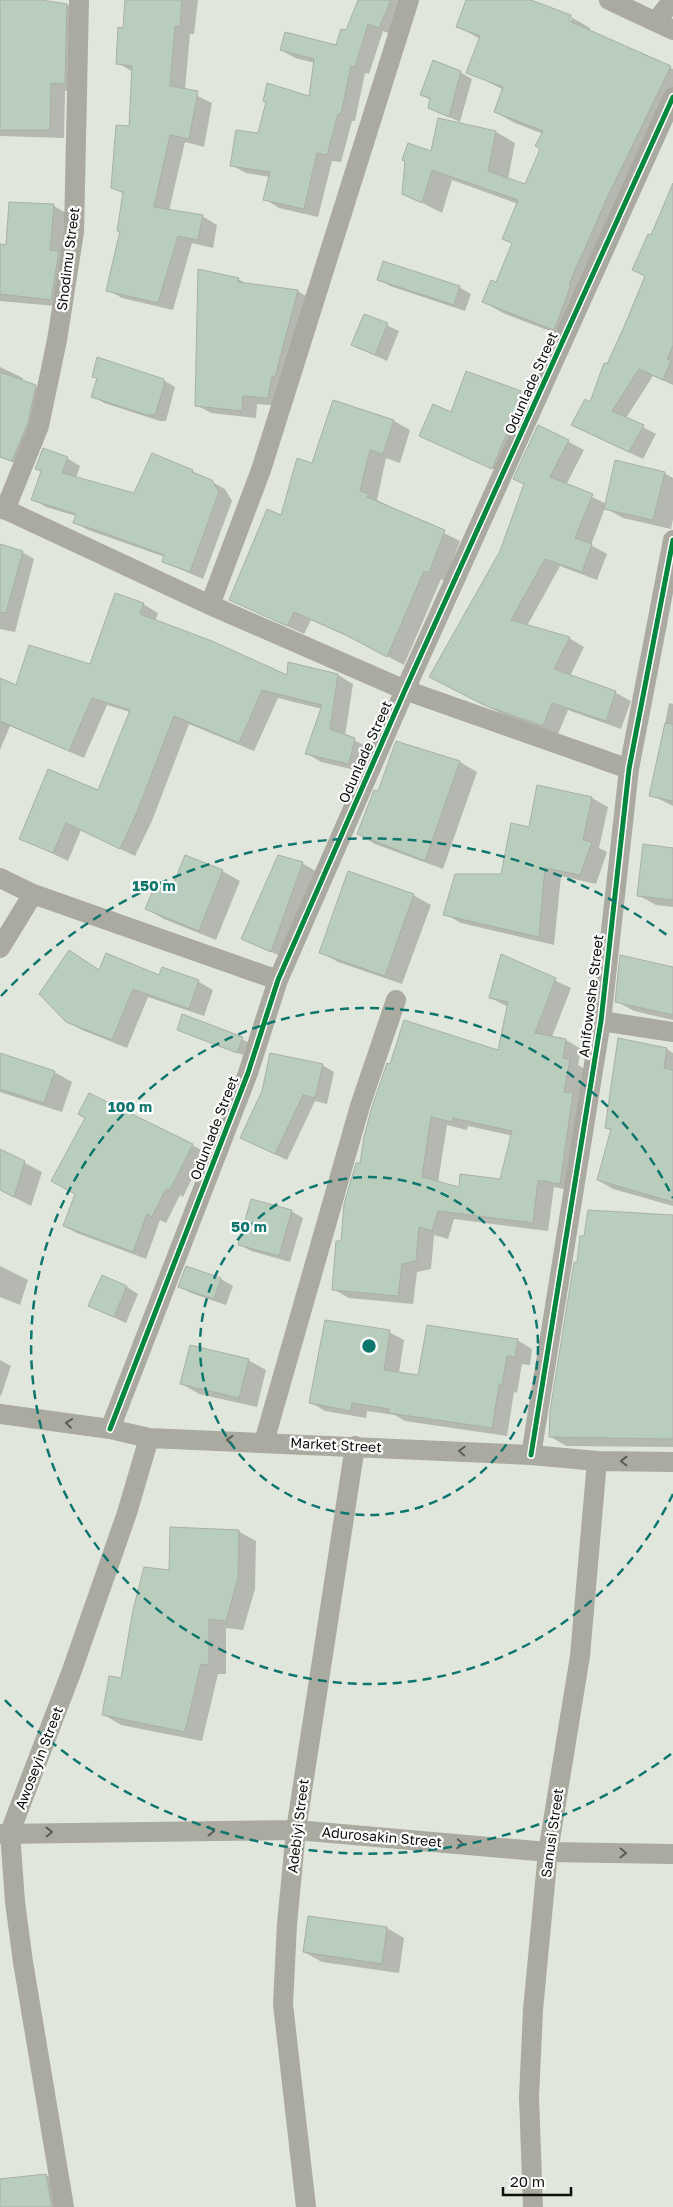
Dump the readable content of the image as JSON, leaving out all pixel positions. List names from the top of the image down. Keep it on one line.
{"streets":{"street":["Shodimu Street","Odunlade Street","Anifowoshe Street","Market Street","Awoseyin Street","Adebiyi Street","Sanusi Street","Adurosakin Street"]},"crossings":[["Odunlade Street","Market Street"],["Anifowoshe Street","Market Street"],["Market Street","Awoseyin Street"],["Market Street","Adebiyi Street"],["Market Street","Sanusi Street"],["Awoseyin Street","Adurosakin Street"],["Adebiyi Street","Adurosakin Street"],["Sanusi Street","Adurosakin Street"]],"one_way":["Market Street","Adurosakin Street"],"scale_bar":"20 m","rings":["150 m","100 m","50 m"]}
